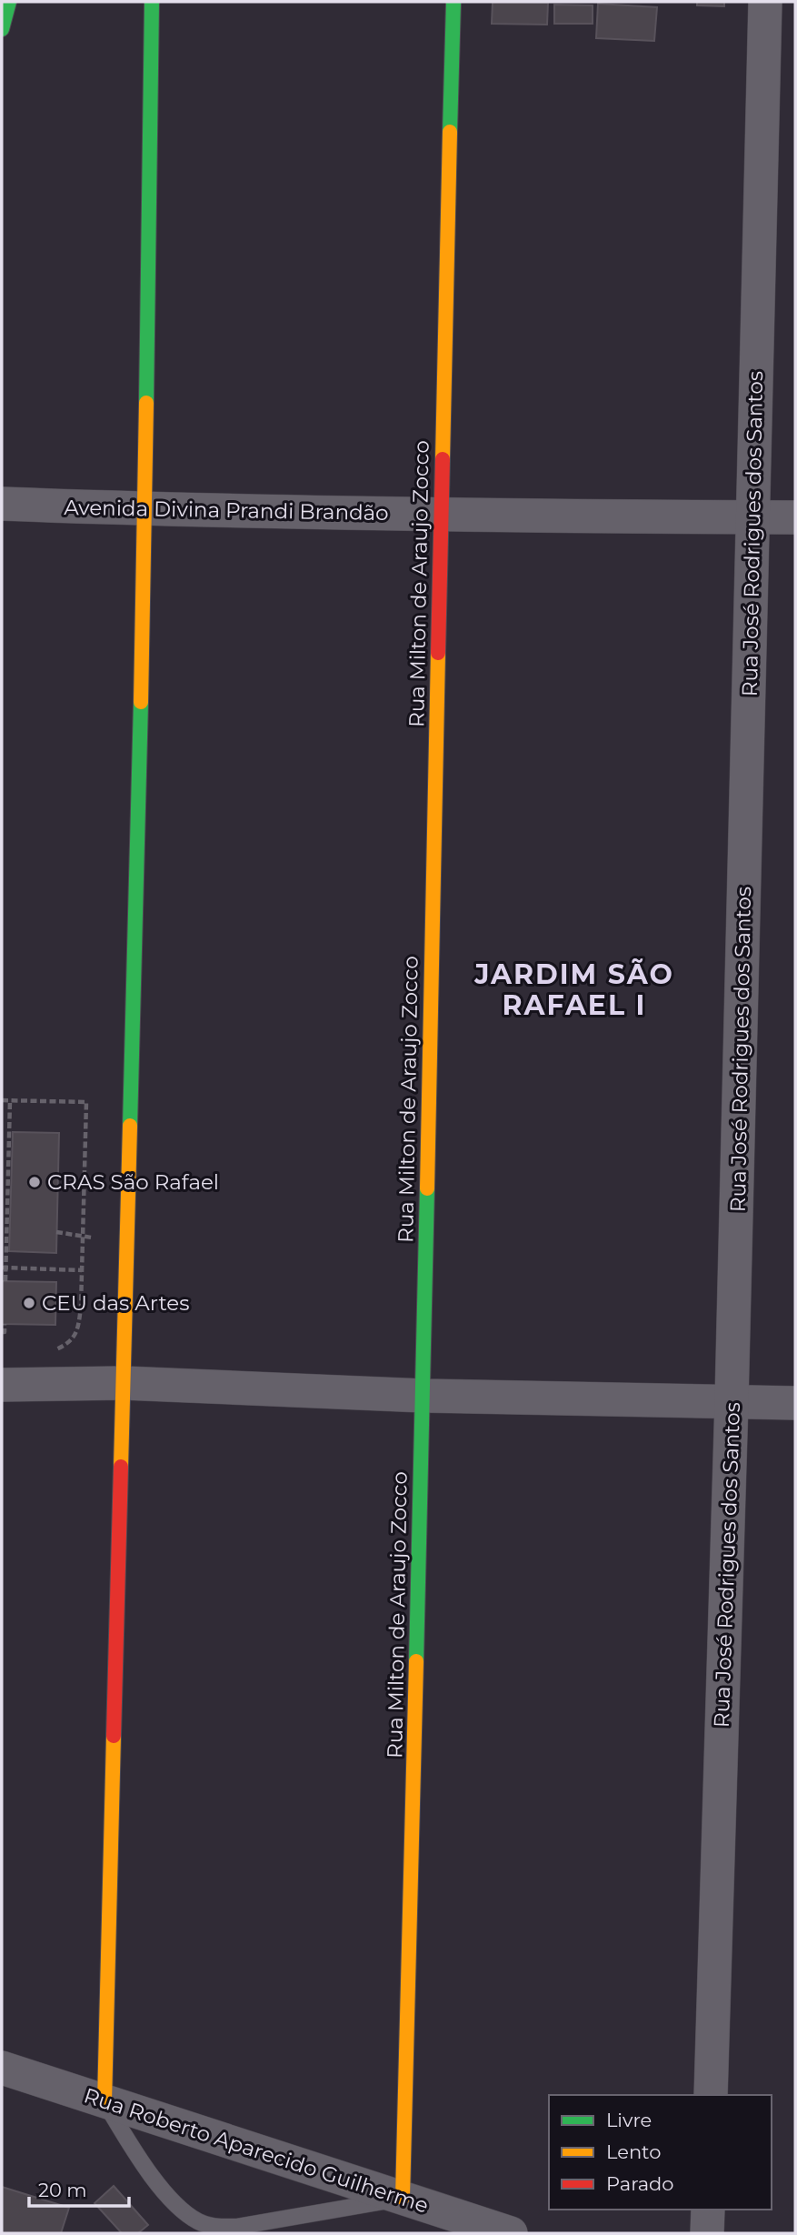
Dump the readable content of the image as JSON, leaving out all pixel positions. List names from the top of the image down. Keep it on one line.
{"streets":{"street":["Avenida Divina Prandi Brandão","Rua José Rodrigues dos Santos","Rua Milton de Araujo Zocco","Rua Roberto Aparecido Guilherme"]},"crossings":[["Avenida Divina Prandi Brandão","Rua José Rodrigues dos Santos"],["Avenida Divina Prandi Brandão","Rua Milton de Araujo Zocco"],["Rua Milton de Araujo Zocco","Rua Roberto Aparecido Guilherme"]],"districts":["JARDIM SÃO RAFAEL I"],"places":["CRAS São Rafael","CEU das Artes"],"legend":["Livre","Lento","Parado"],"scale_bar":"20 m"}
